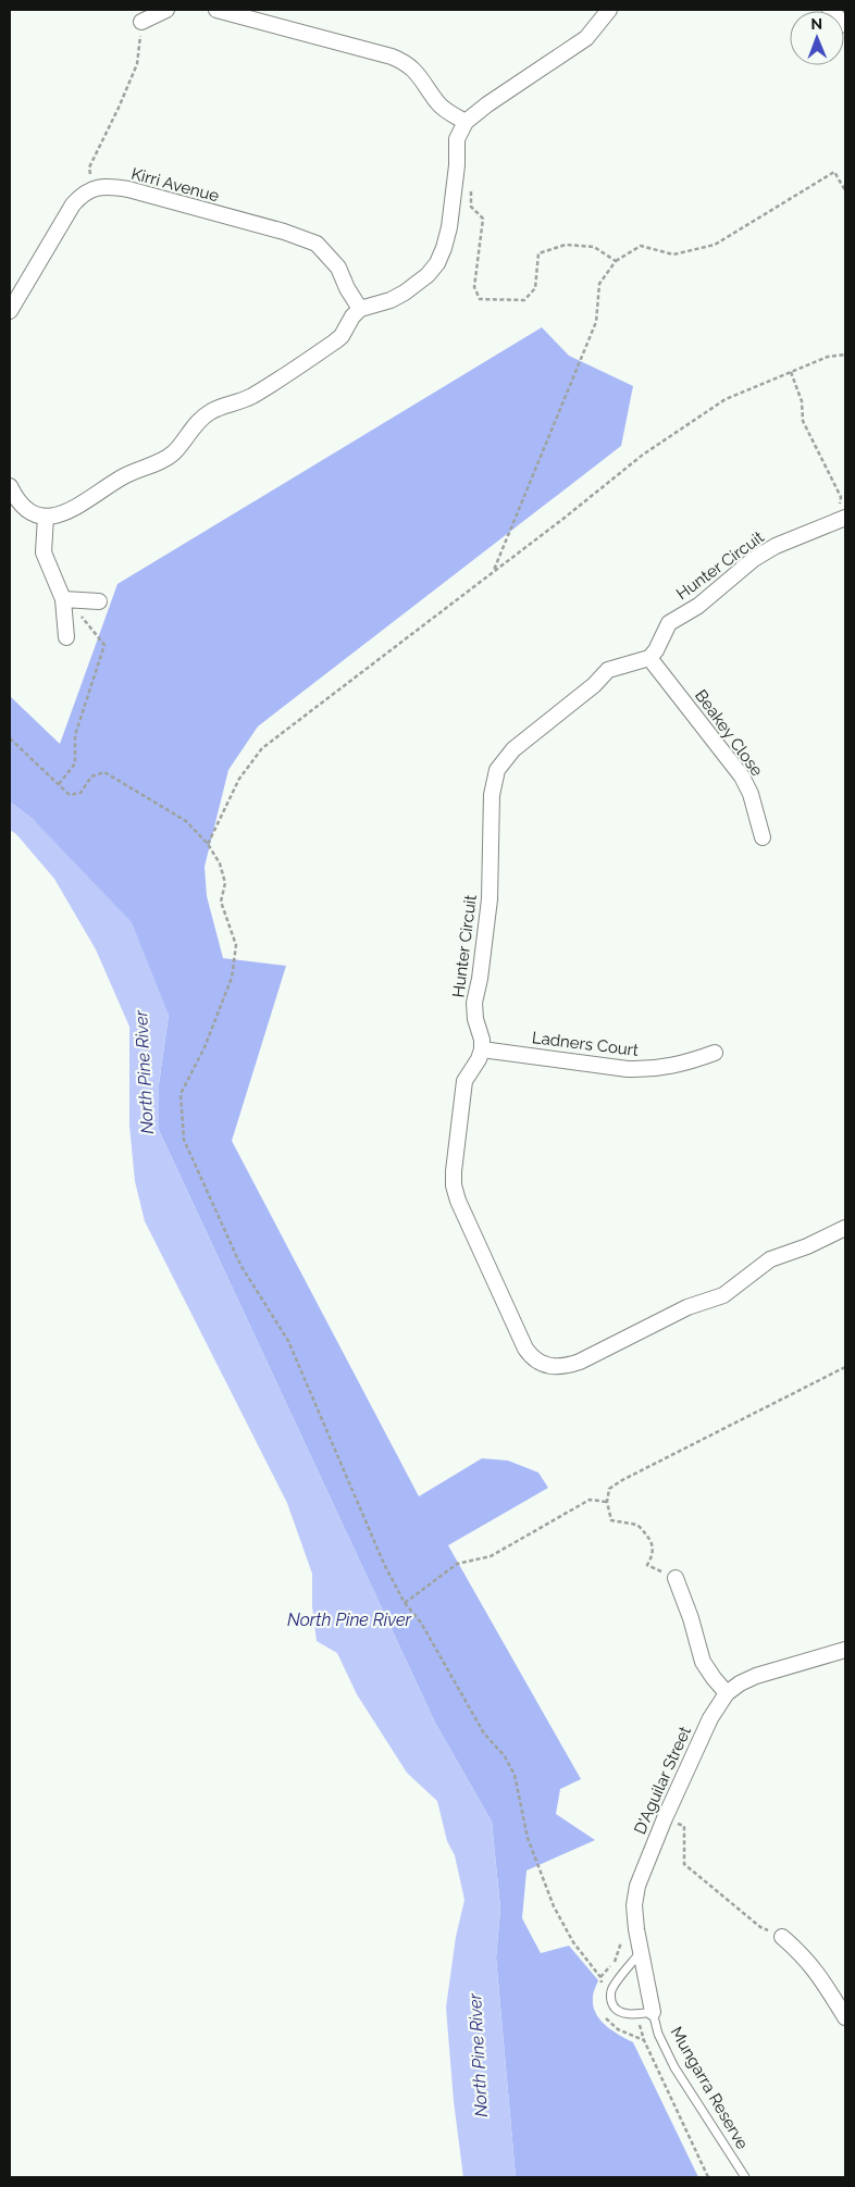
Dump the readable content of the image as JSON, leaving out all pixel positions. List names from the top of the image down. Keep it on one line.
{"streets":{"street":["Kirri Avenue","Hunter Circuit","Beakey Close","Ladners Court","D'Aguilar Street"],"lane":["Mungarra Reserve"]},"crossings":[["Hunter Circuit","Beakey Close"],["Hunter Circuit","Ladners Court"],["D'Aguilar Street","Mungarra Reserve"]],"water":["North Pine River"],"north":"top"}
